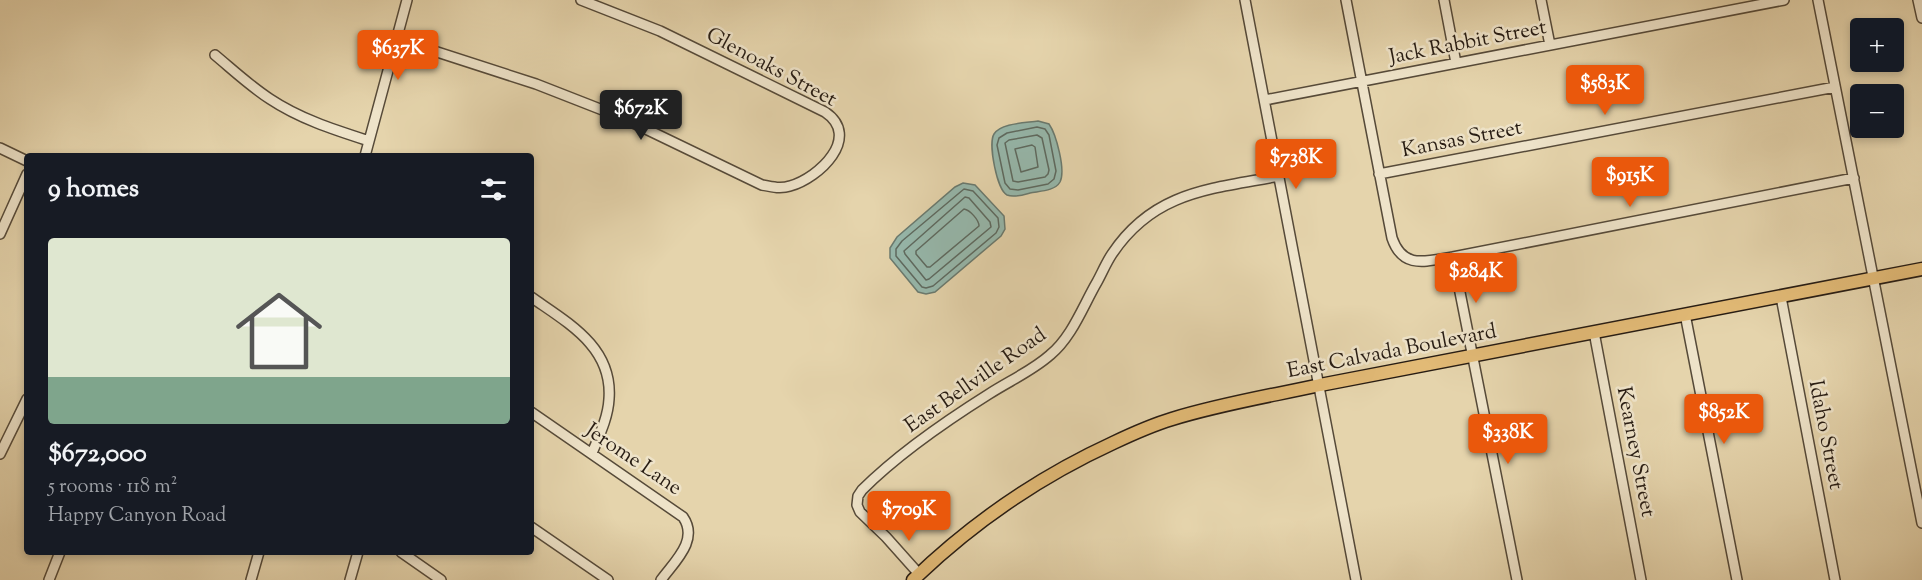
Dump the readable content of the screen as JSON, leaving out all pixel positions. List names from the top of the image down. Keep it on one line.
{"streets":{"main road":["East Calvada Boulevard"],"street":["Jack Rabbit Street","Glenoaks Street","Kansas Street","East Bellville Road","Idaho Street","Kearney Street","Jerome Lane"]},"crossings":[["East Calvada Boulevard","East Bellville Road"],["East Calvada Boulevard","Idaho Street"],["East Calvada Boulevard","Kearney Street"]],"page":{"map_buttons":["+","−"],"price":["$637K","$583K","$672K","$738K","$915K","$284K","$852K","$338K","$709K"],"heading":"9 homes","list":[{"name":"$672,000","note":"5 rooms · 118 m² · Happy Canyon Road"}]}}
